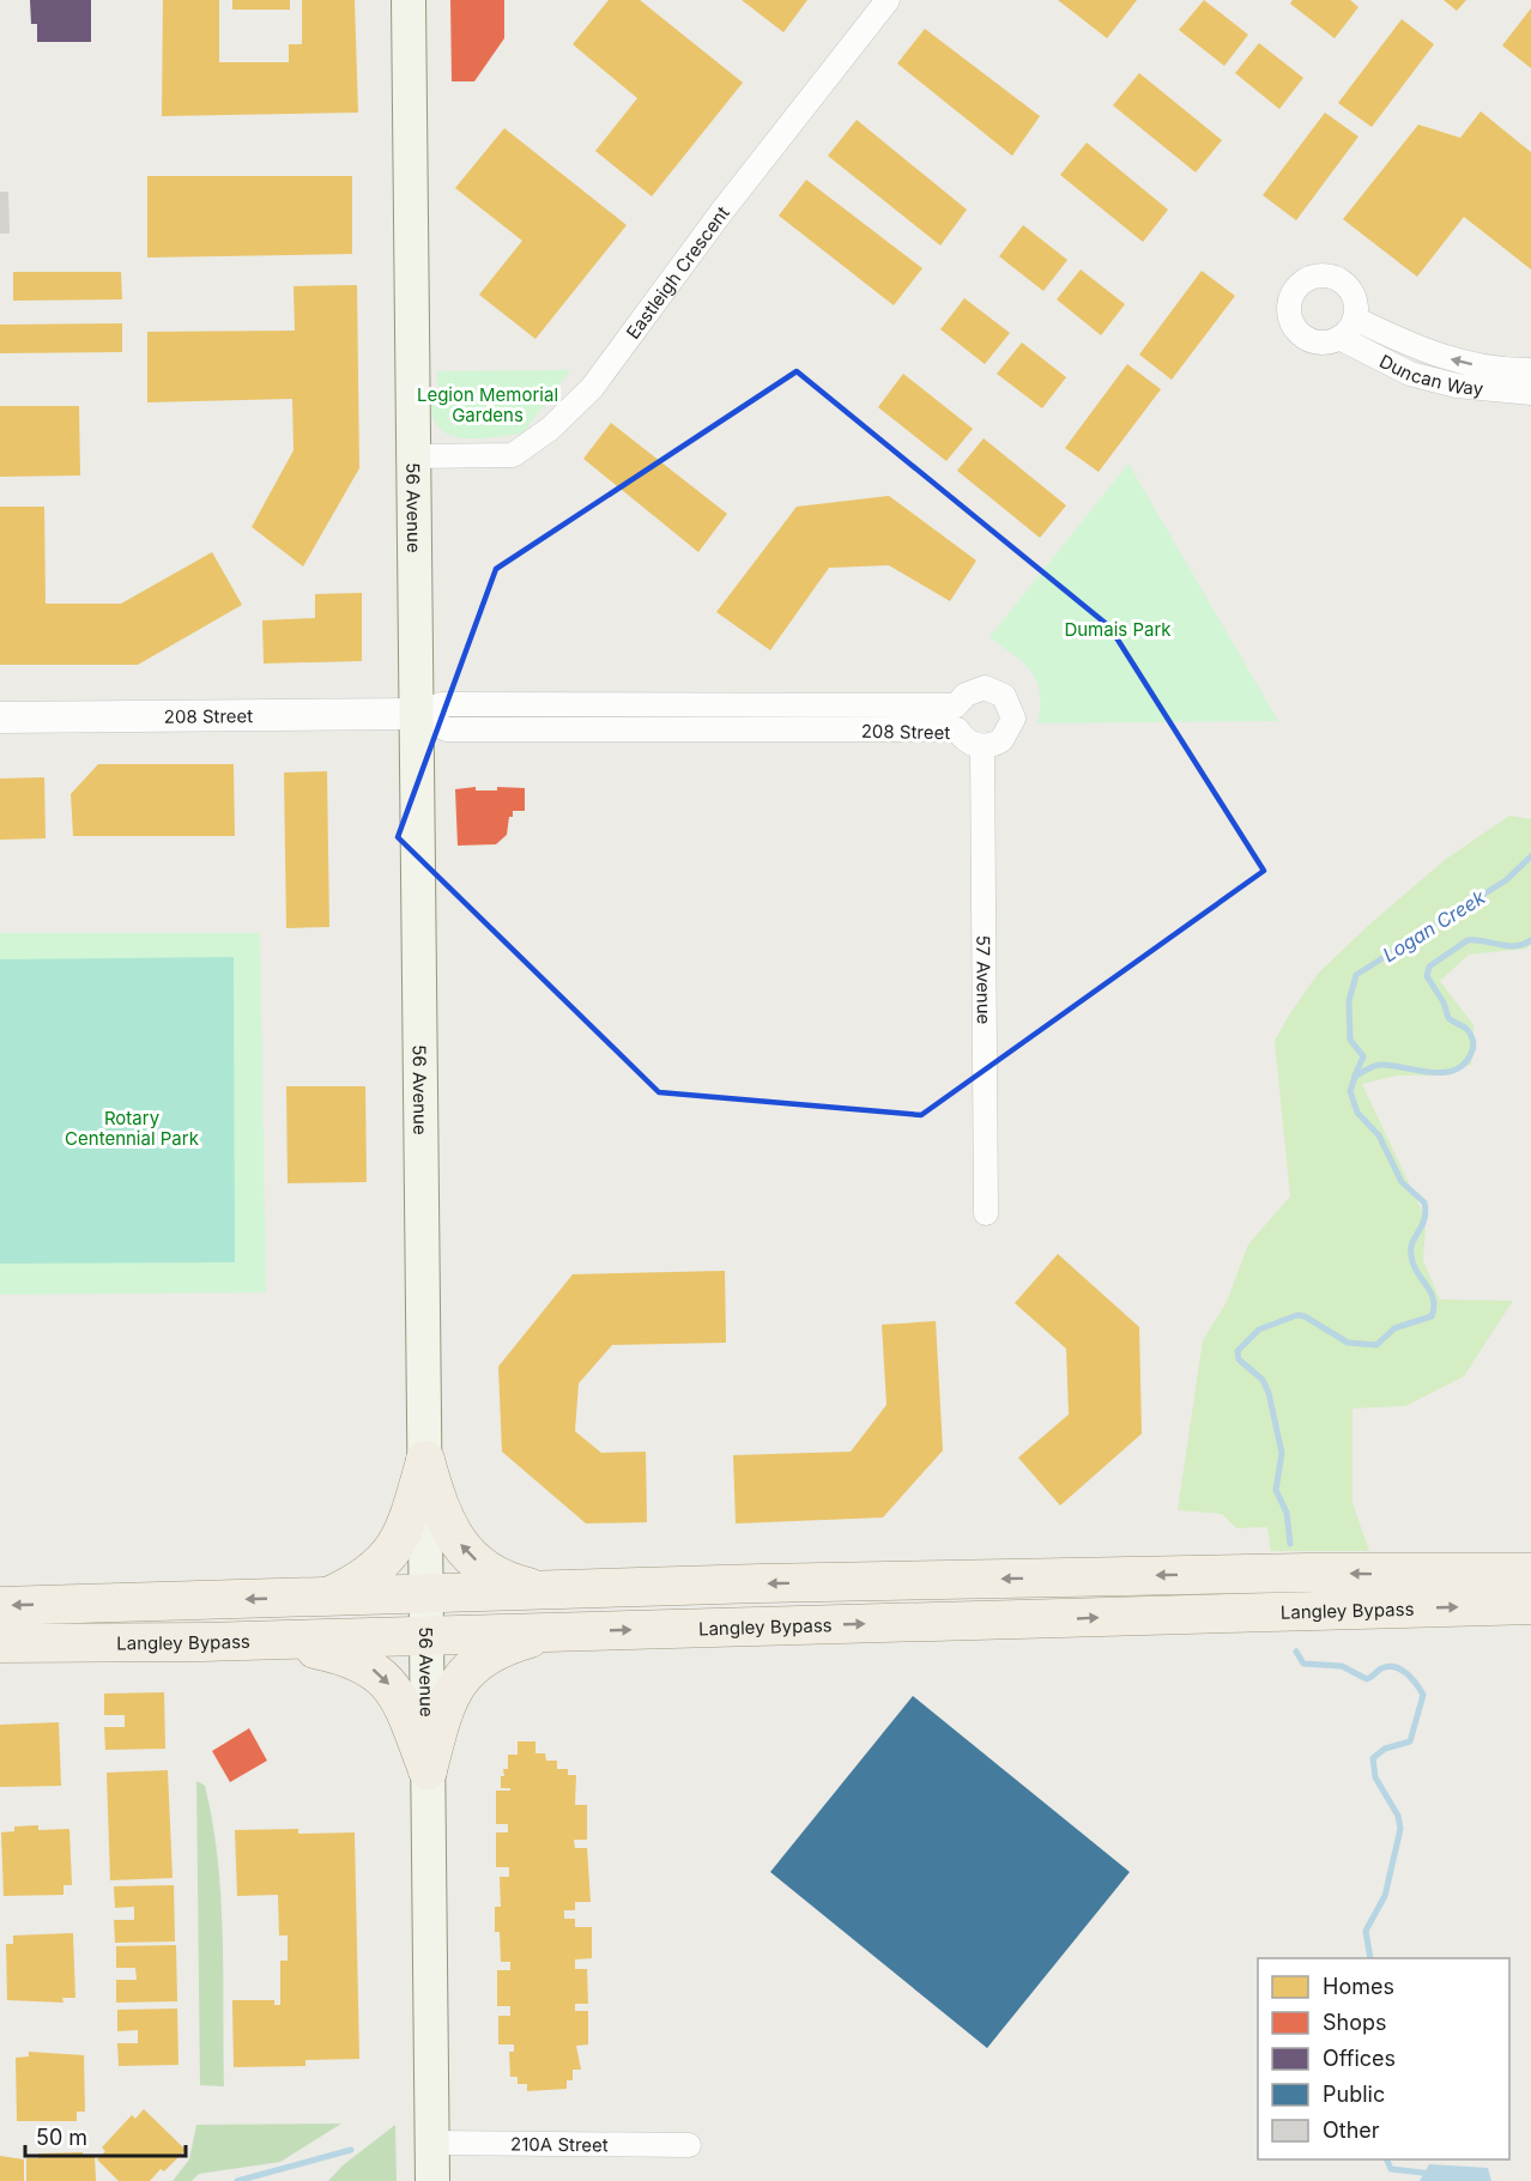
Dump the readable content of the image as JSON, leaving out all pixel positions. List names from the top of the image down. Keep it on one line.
{"streets":{"main road":["56 Avenue","Langley Bypass"],"street":["Eastleigh Crescent","Duncan Way","208 Street","57 Avenue","210A Street"]},"crossings":[["Eastleigh Crescent","56 Avenue"],["56 Avenue","208 Street"],["56 Avenue","Langley Bypass"],["56 Avenue","210A Street"],["208 Street","57 Avenue"]],"water":["Logan Creek"],"parks":["Legion Memorial Gardens","Dumais Park","Rotary Centennial Park"],"legend":["Homes","Shops","Offices","Public","Other"],"scale_bar":"50 m"}
